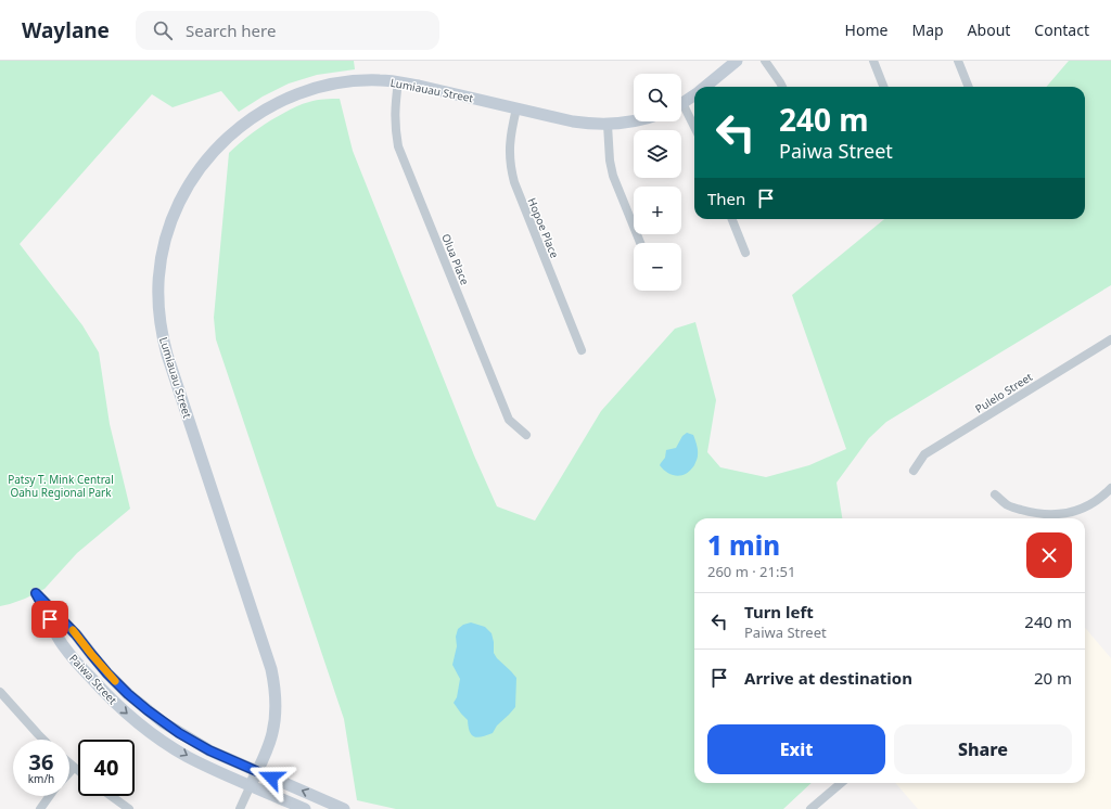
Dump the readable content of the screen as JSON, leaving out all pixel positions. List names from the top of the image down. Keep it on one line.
{"streets":{"street":["Lumiauau Street","Hopoe Place","Olua Place","Pulelo Street","Paiwa Street"]},"crossings":[["Lumiauau Street","Hopoe Place"],["Lumiauau Street","Olua Place"],["Lumiauau Street","Paiwa Street"]],"parks":["Patsy T. Mink Central Oahu Regional Park"],"page":{"header":"Waylane","search":"Search here","nav":["Home","Map","About","Contact"],"map_buttons":["+","−"],"turn":["240 m","Paiwa Street"],"then":"Then","heading":["1 min","260 m · 21:51"],"list":[{"name":"Turn left","note":"Paiwa Street","value":"240 m"},{"name":"Arrive at destination","value":"20 m"}],"buttons":["Exit","Share"],"speed":"36 km/h","limit":"40"}}
